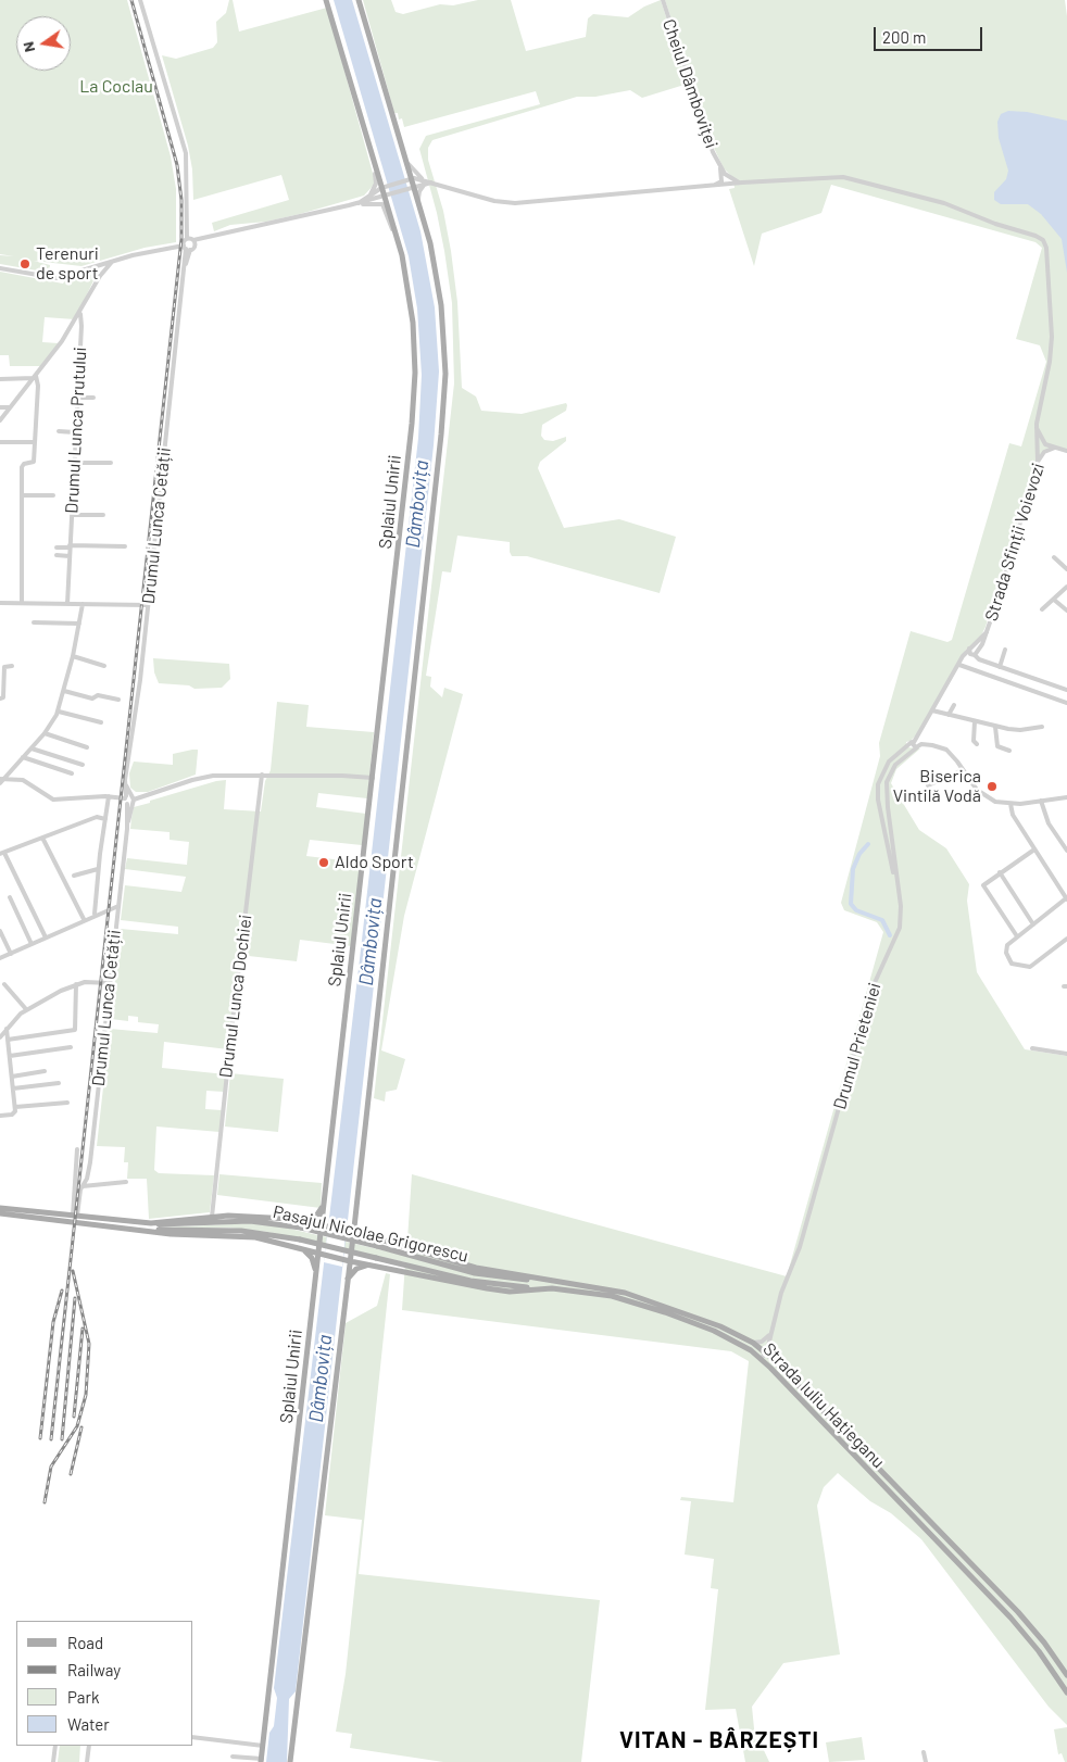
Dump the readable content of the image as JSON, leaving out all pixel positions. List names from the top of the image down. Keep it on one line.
{"streets":{"main road":["Splaiul Unirii","Pasajul Nicolae Grigorescu","Strada Iuliu Hațieganu"],"street":["Cheiul Dâmboviței","Drumul Lunca Prutului","Drumul Lunca Cetății","Strada Sfinții Voievozi","Drumul Lunca Dochiei","Drumul Prieteniei"]},"crossings":[["Splaiul Unirii","Strada Iuliu Hațieganu"],["Drumul Prieteniei","Strada Iuliu Hațieganu"],["Pasajul Nicolae Grigorescu","Strada Iuliu Hațieganu"]],"districts":["VITAN - BÂRZEȘTI"],"water":["Dâmbovița"],"parks":["La Coclau"],"places":["Terenuri de sport","Biserica Vintilă Vodă","Aldo Sport"],"legend":["Road","Railway","Park","Water"],"scale_bar":"200 m","north":"left"}
